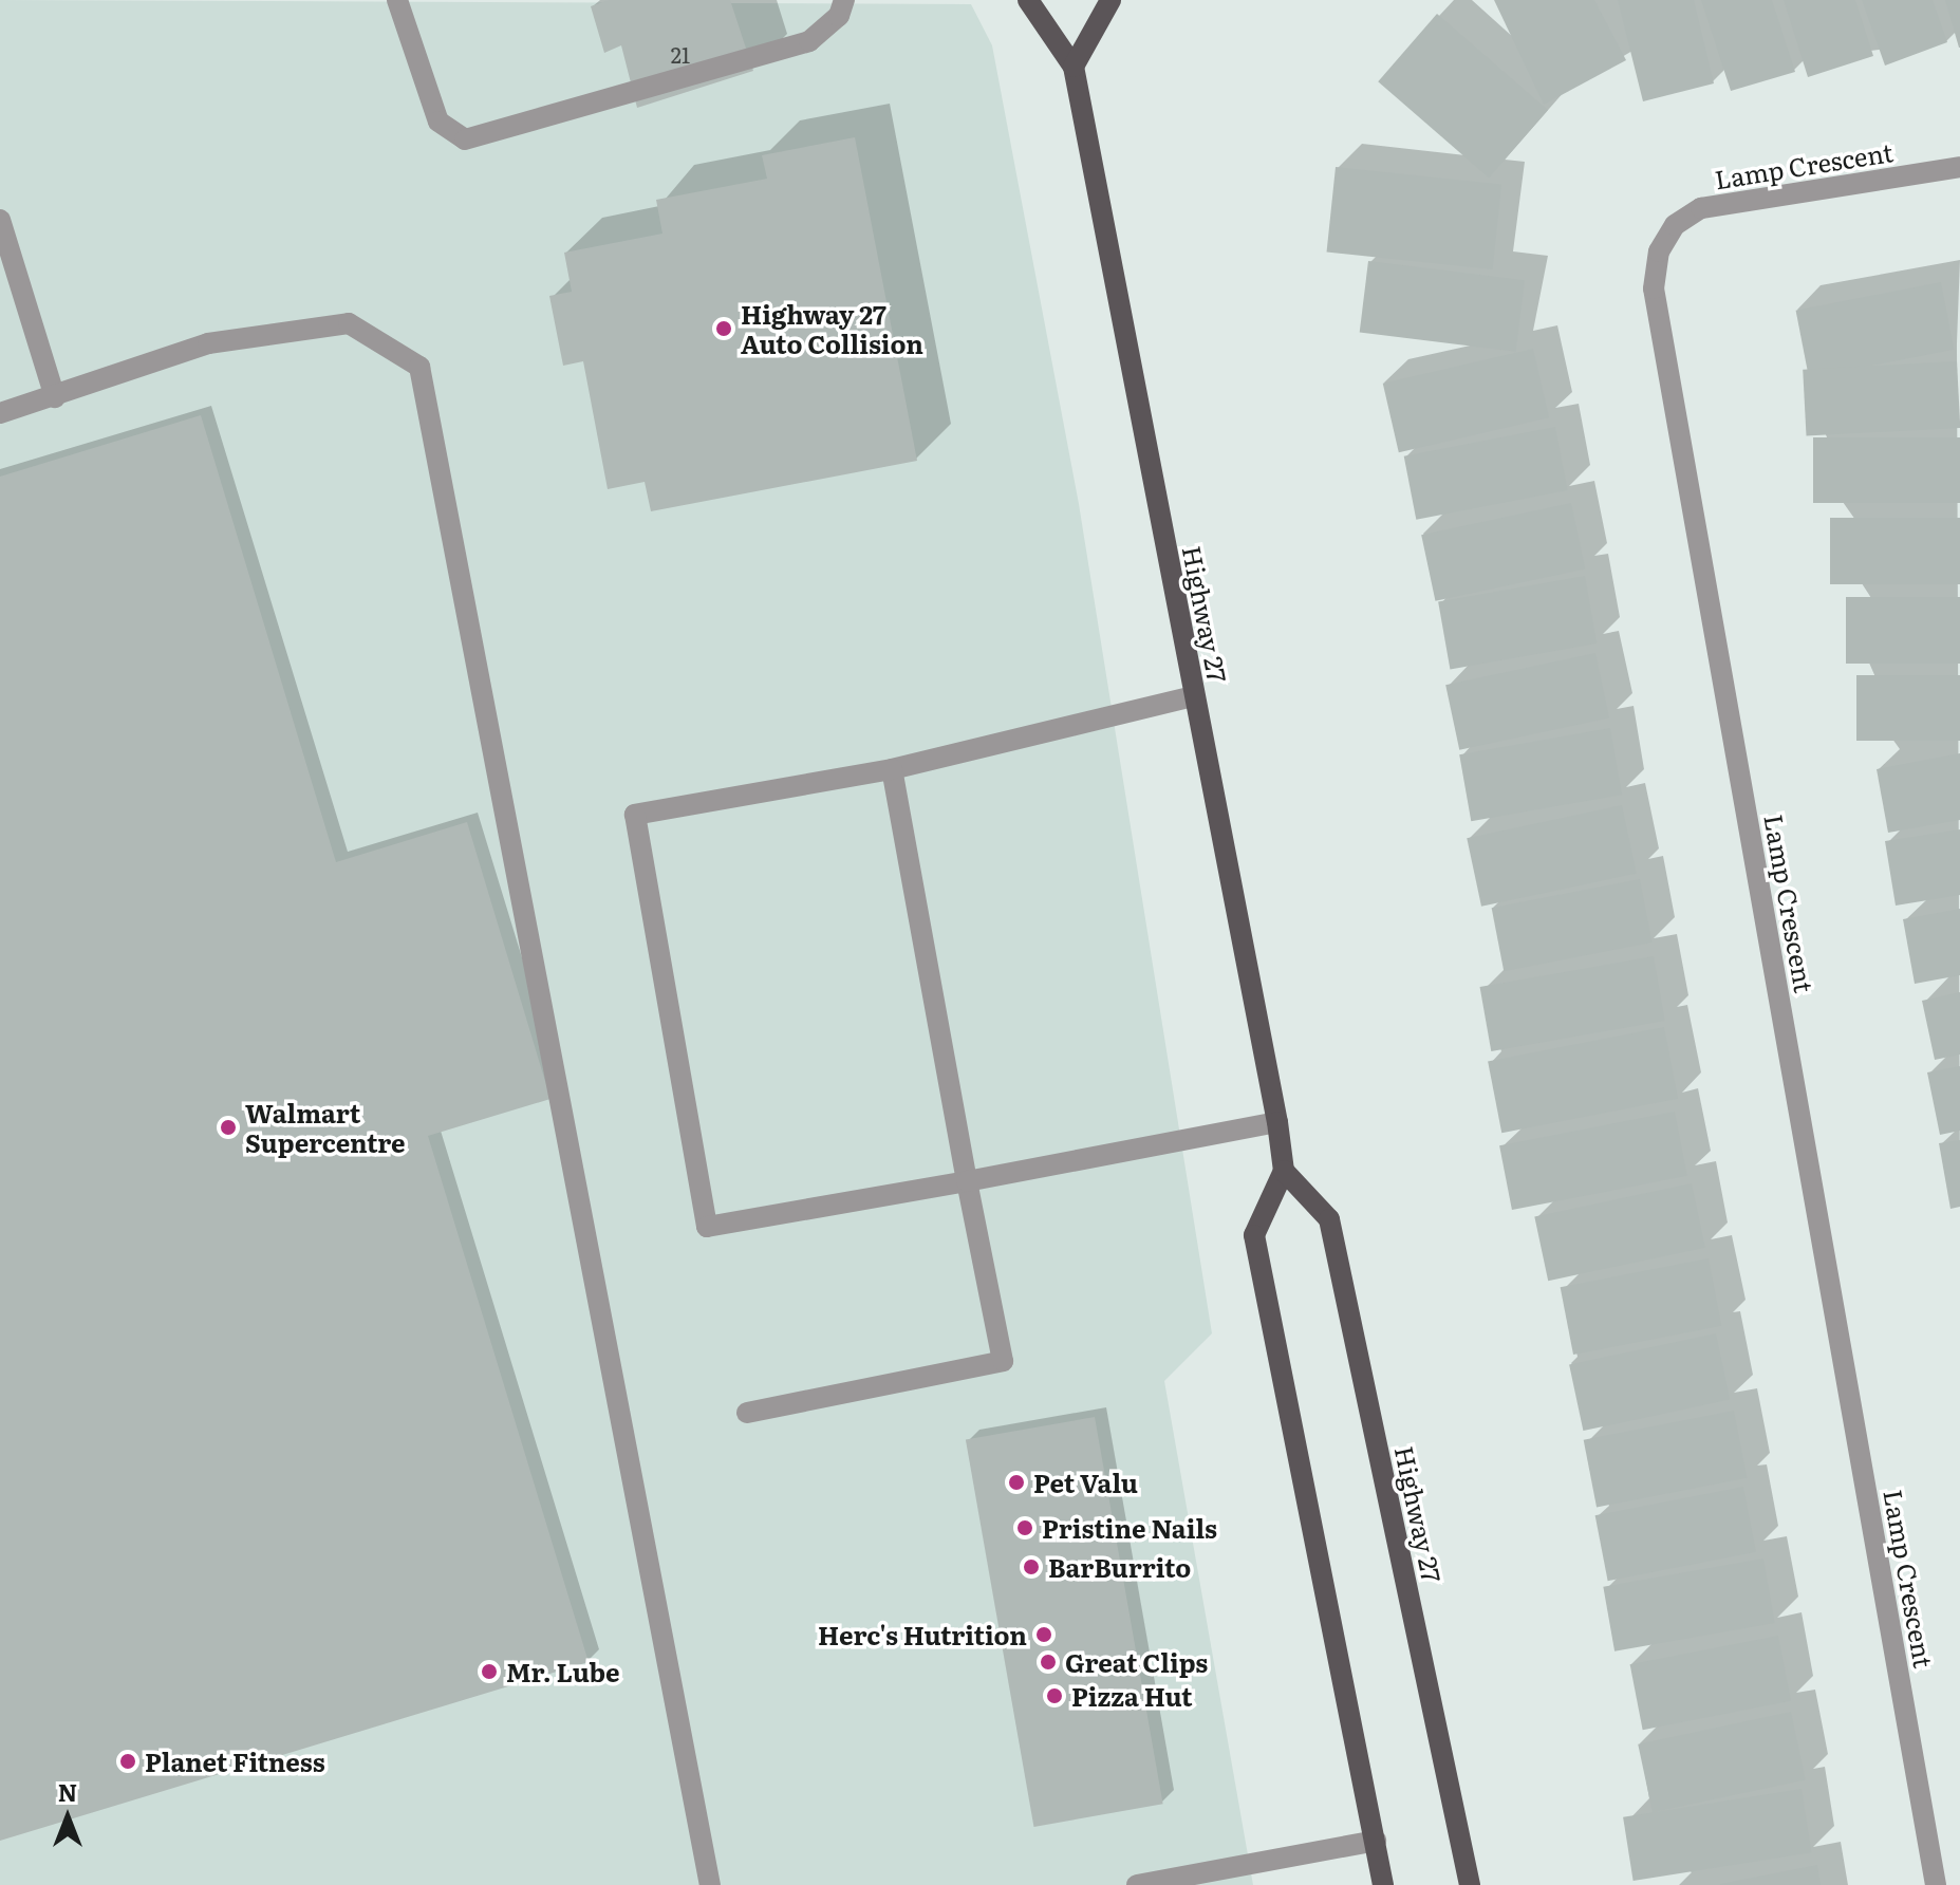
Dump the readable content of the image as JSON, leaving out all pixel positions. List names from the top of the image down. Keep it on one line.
{"streets":{"main road":["Highway 27"],"street":["Lamp Crescent"]},"places":["Highway 27 Auto Collision","Walmart Supercentre","Pet Valu","Pristine Nails","BarBurrito","Herc's Hutrition","Great Clips","Mr. Lube","Pizza Hut","Planet Fitness"],"house_numbers":["21"],"north":"top"}
